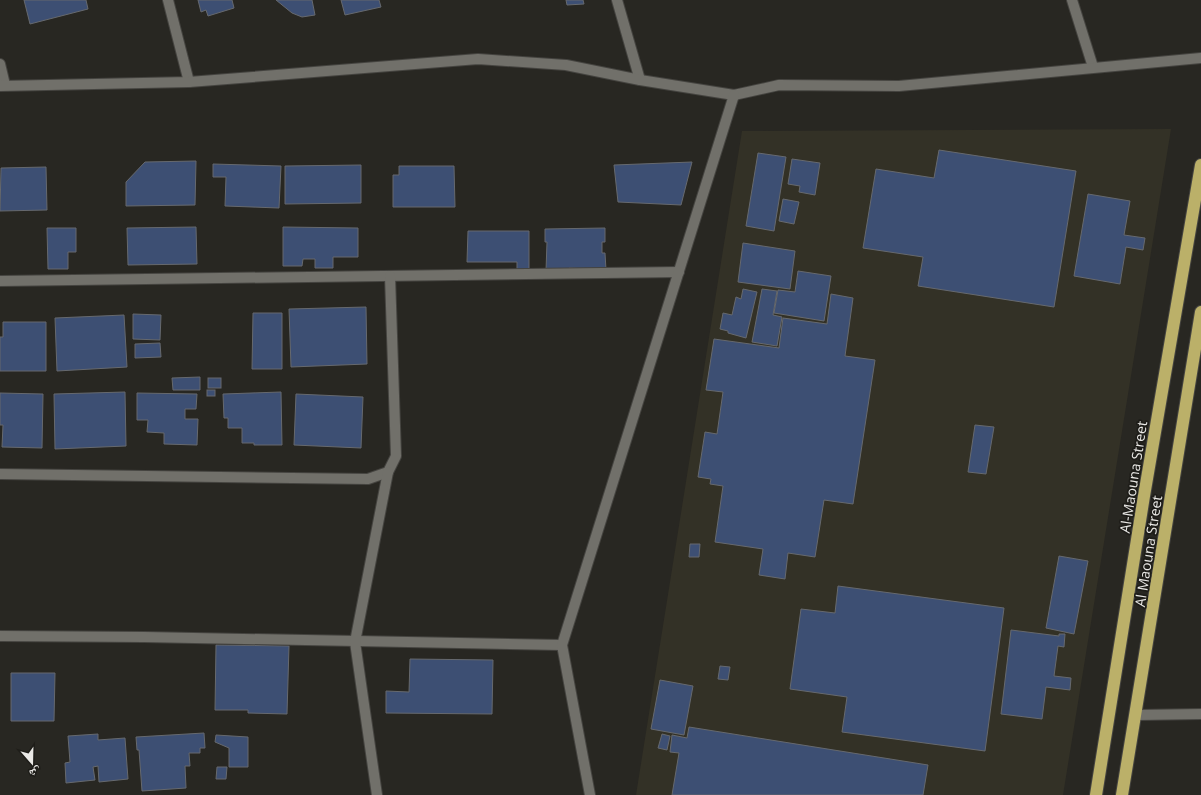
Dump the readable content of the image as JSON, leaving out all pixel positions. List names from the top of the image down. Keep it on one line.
{"streets":{"highway":["Al-Maouna Street","Al Maouna Street"]},"north":"bottom"}
